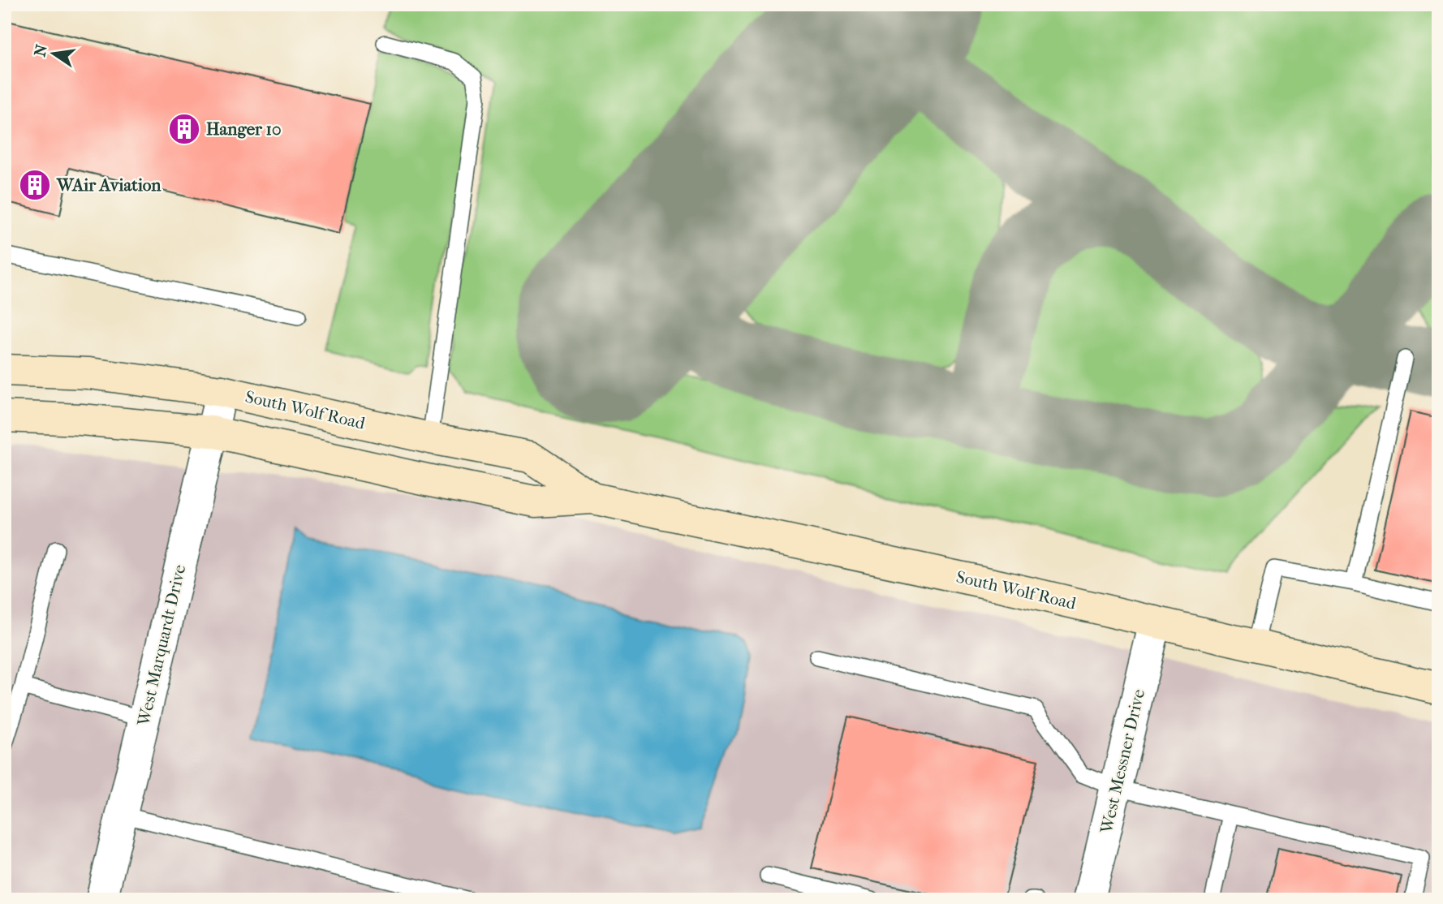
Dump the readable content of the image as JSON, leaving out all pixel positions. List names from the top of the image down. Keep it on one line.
{"streets":{"main road":["South Wolf Road"],"street":["West Marquardt Drive","West Messner Drive"]},"crossings":[["South Wolf Road","West Marquardt Drive"],["South Wolf Road","West Messner Drive"]],"places":{"building":["Hanger 10","WAir Aviation"]},"north":"left"}
